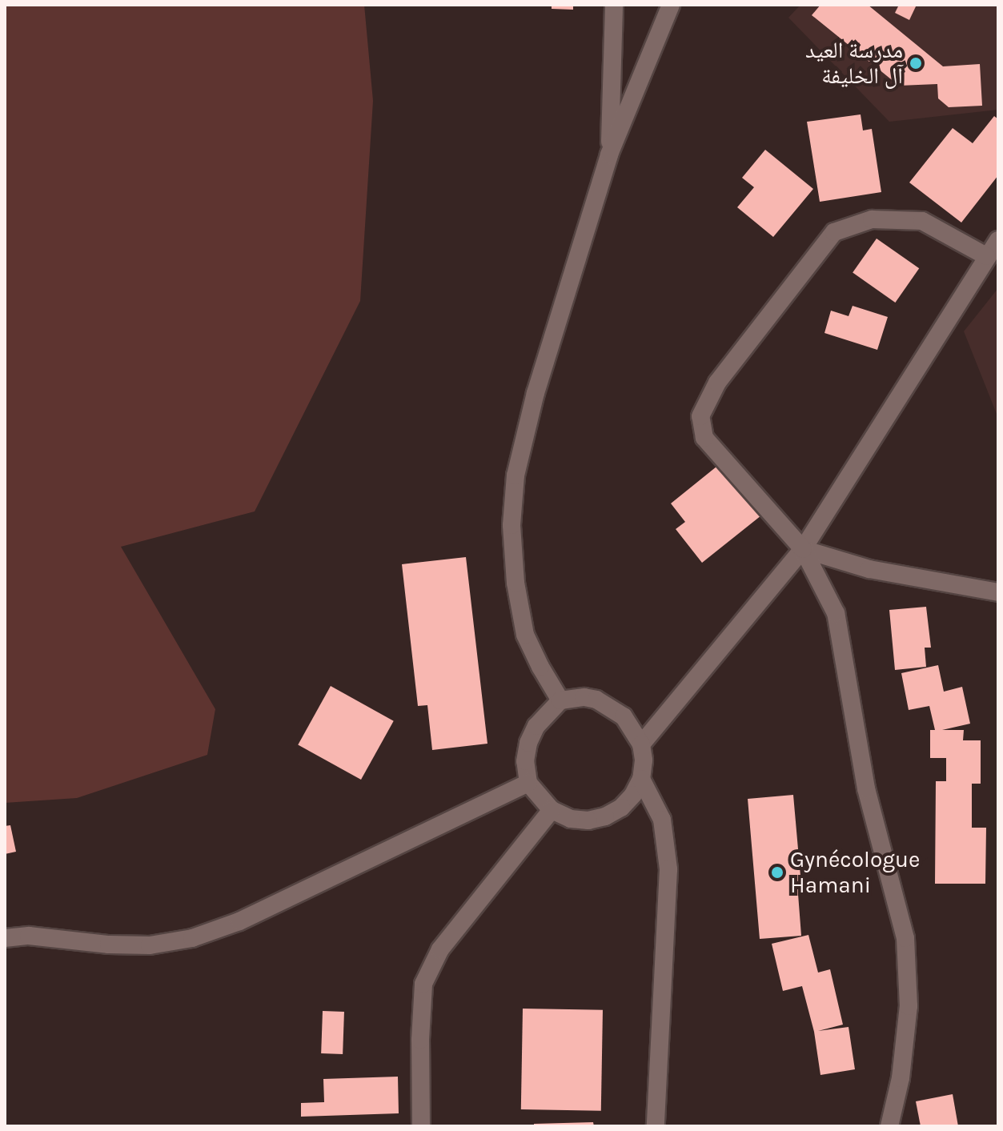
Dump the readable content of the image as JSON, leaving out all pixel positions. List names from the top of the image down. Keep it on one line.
{"places":["مدرسة العيد آل الخليفة","Gynécologue Hamani"]}
